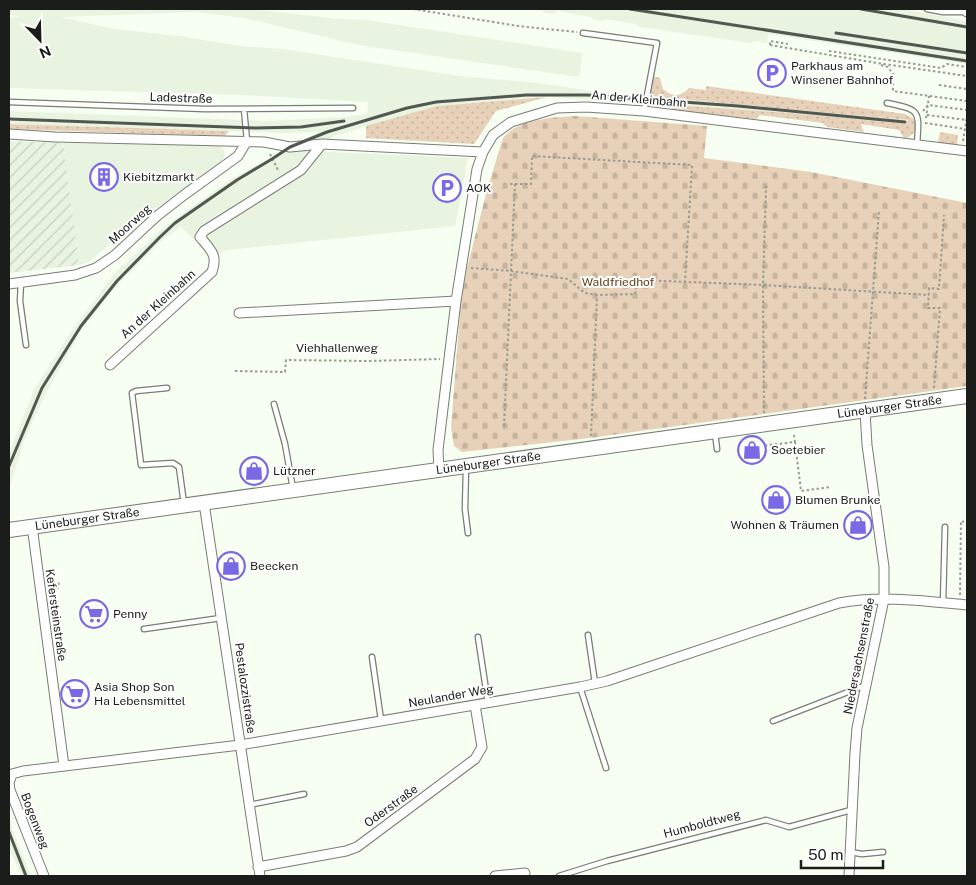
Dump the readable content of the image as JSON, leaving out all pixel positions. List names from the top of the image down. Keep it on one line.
{"streets":{"main road":["Lüneburger Straße"],"street":["An der Kleinbahn","Moorweg","Kefersteinstraße","Niedersachsenstraße","Pestalozzistraße","Neulander Weg","Oderstraße","Bogenweg"],"lane":["Ladestraße","Humboldtweg"],"path":["Viehhallenweg"]},"crossings":[["Lüneburger Straße","Kefersteinstraße"],["Lüneburger Straße","Niedersachsenstraße"],["Lüneburger Straße","Pestalozzistraße"],["Kefersteinstraße","Neulander Weg"],["Niedersachsenstraße","Neulander Weg"],["Niedersachsenstraße","Humboldtweg"],["Pestalozzistraße","Neulander Weg"],["Pestalozzistraße","Oderstraße"],["Neulander Weg","Oderstraße"],["Neulander Weg","Bogenweg"]],"parks":["Waldfriedhof"],"places":{"parking":["Parkhaus am Winsener Bahnhof","AOK"],"building":["Kiebitzmarkt"],"shop":["Soetebier","Lützner","Blumen Brunke","Wohnen & Träumen","Beecken"],"supermarket":["Penny","Asia Shop Son Ha Lebensmittel"]},"scale_bar":"50 m","north":"bottom right"}
